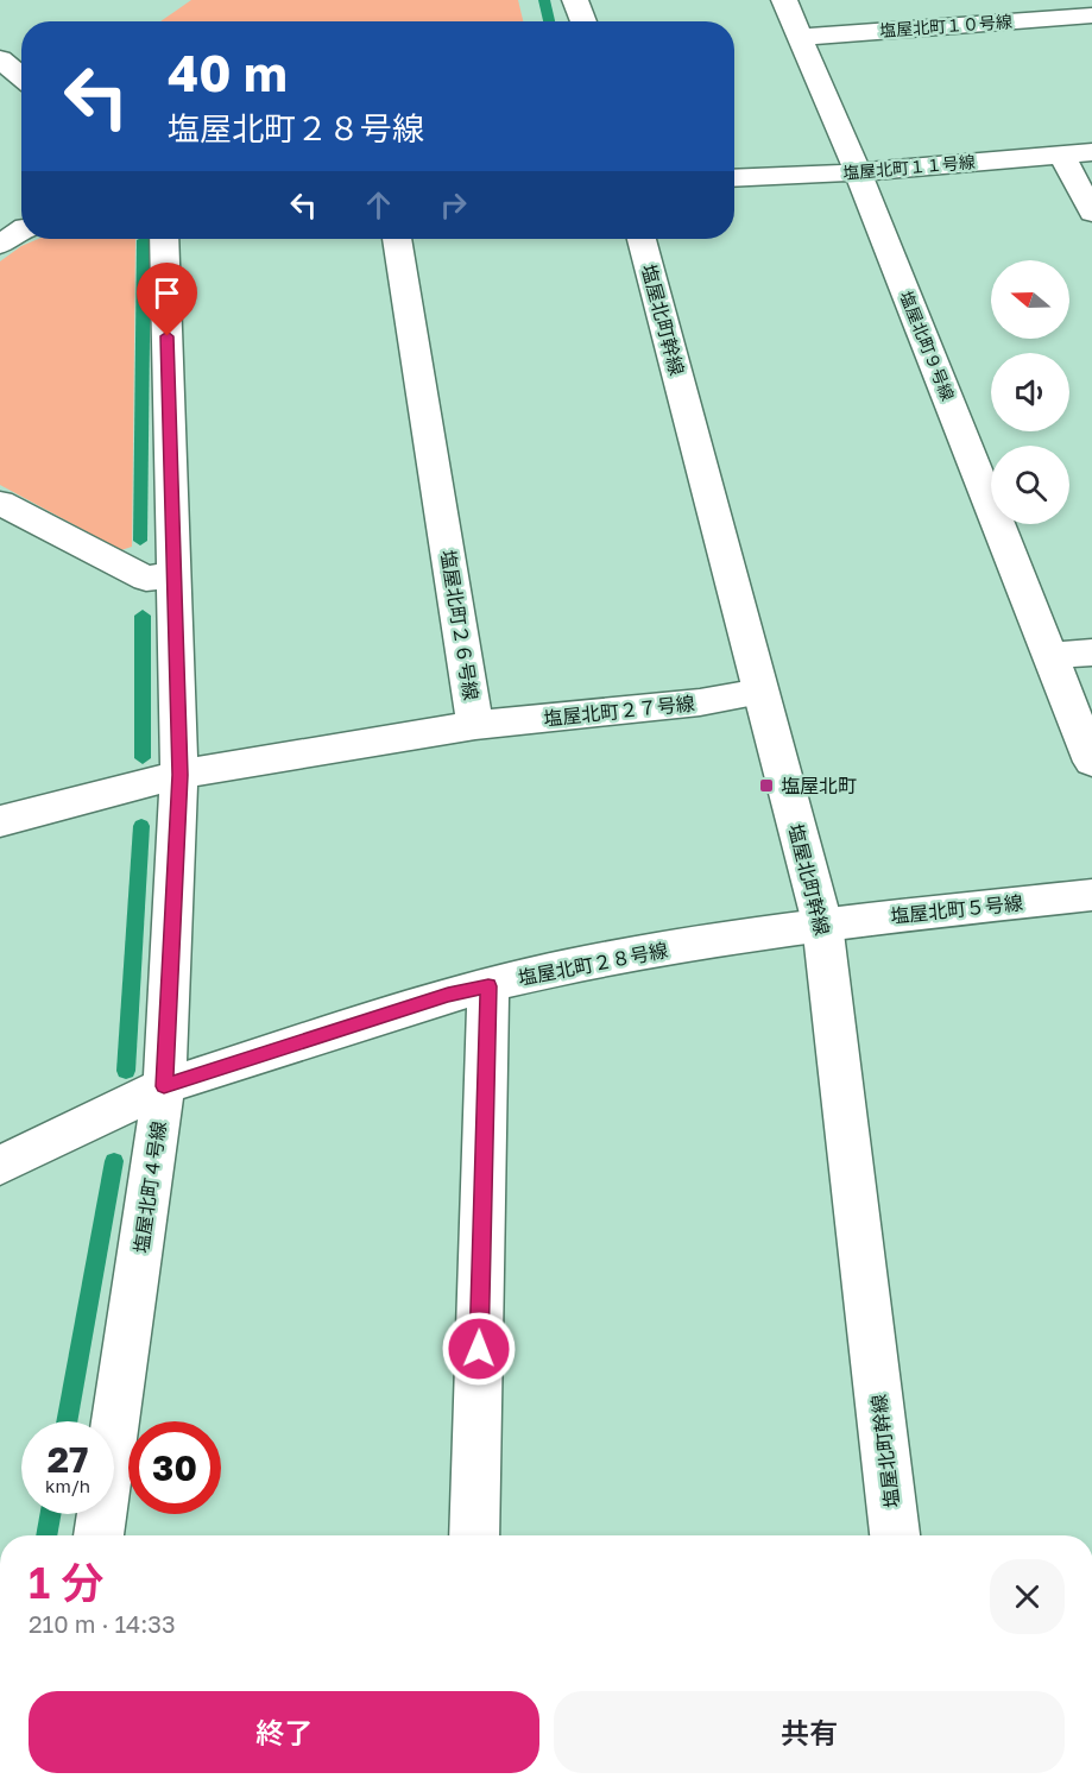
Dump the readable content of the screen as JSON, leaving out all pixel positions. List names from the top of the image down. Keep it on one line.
{"streets":{"street":["塩屋北町１０号線","塩屋北町１１号線","塩屋北町幹線","塩屋北町９号線","塩屋北町２６号線","塩屋北町２７号線","塩屋北町５号線","塩屋北町２８号線","塩屋北町４号線"]},"crossings":[["塩屋北町１０号線","塩屋北町９号線"],["塩屋北町１１号線","塩屋北町９号線"],["塩屋北町幹線","塩屋北町２７号線"],["塩屋北町幹線","塩屋北町５号線"],["塩屋北町幹線","塩屋北町２８号線"],["塩屋北町２６号線","塩屋北町２７号線"],["塩屋北町２６号線","塩屋北町４号線"],["塩屋北町５号線","塩屋北町２８号線"],["塩屋北町２８号線","塩屋北町４号線"]],"places":{"transit":["塩屋北町"]},"north":"left","page":{"turn":["40 m","塩屋北町２８号線"],"speed":"27 km/h","limit":"30","heading":["1 分","210 m · 14:33"],"buttons":["終了","共有"]}}
